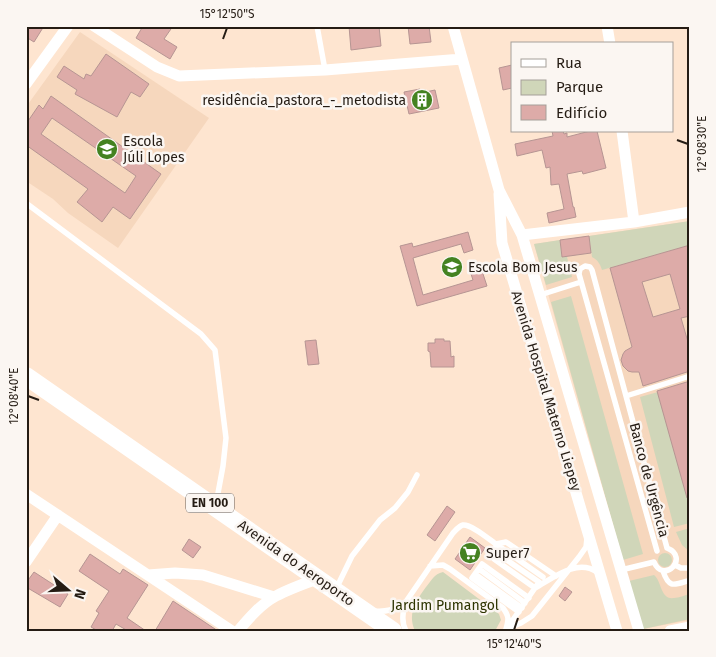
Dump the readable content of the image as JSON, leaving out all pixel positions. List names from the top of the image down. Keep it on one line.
{"streets":{"main road":["EN 100","Avenida do Aeroporto"],"street":["Avenida Hospital Materno Liepey"],"lane":["Banco de Urgência"]},"parks":["Jardim Pumangol"],"places":{"building":["residência_pastora_-_metodista"],"school or university":["Escola Júli Lopes","Escola Bom Jesus"],"supermarket":["Super7"]},"legend":["Rua","Parque","Edifício"],"north":"right","coordinates":["15°12'50\"S","12°08'30\"E","12°08'40\"E","15°12'40\"S"]}
